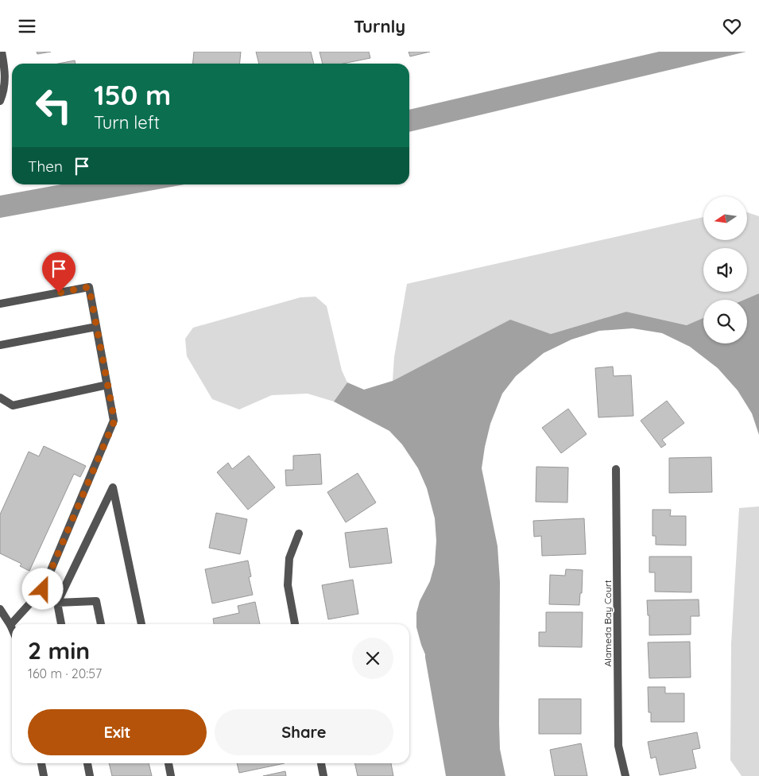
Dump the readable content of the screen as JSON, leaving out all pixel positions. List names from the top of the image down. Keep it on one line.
{"streets":{"street":["Alameda Bay Court"]},"north":"left","page":{"header":"Turnly","turn":["150 m","Turn left"],"then":"Then","heading":["2 min","160 m · 20:57"],"buttons":["Exit","Share"]}}
